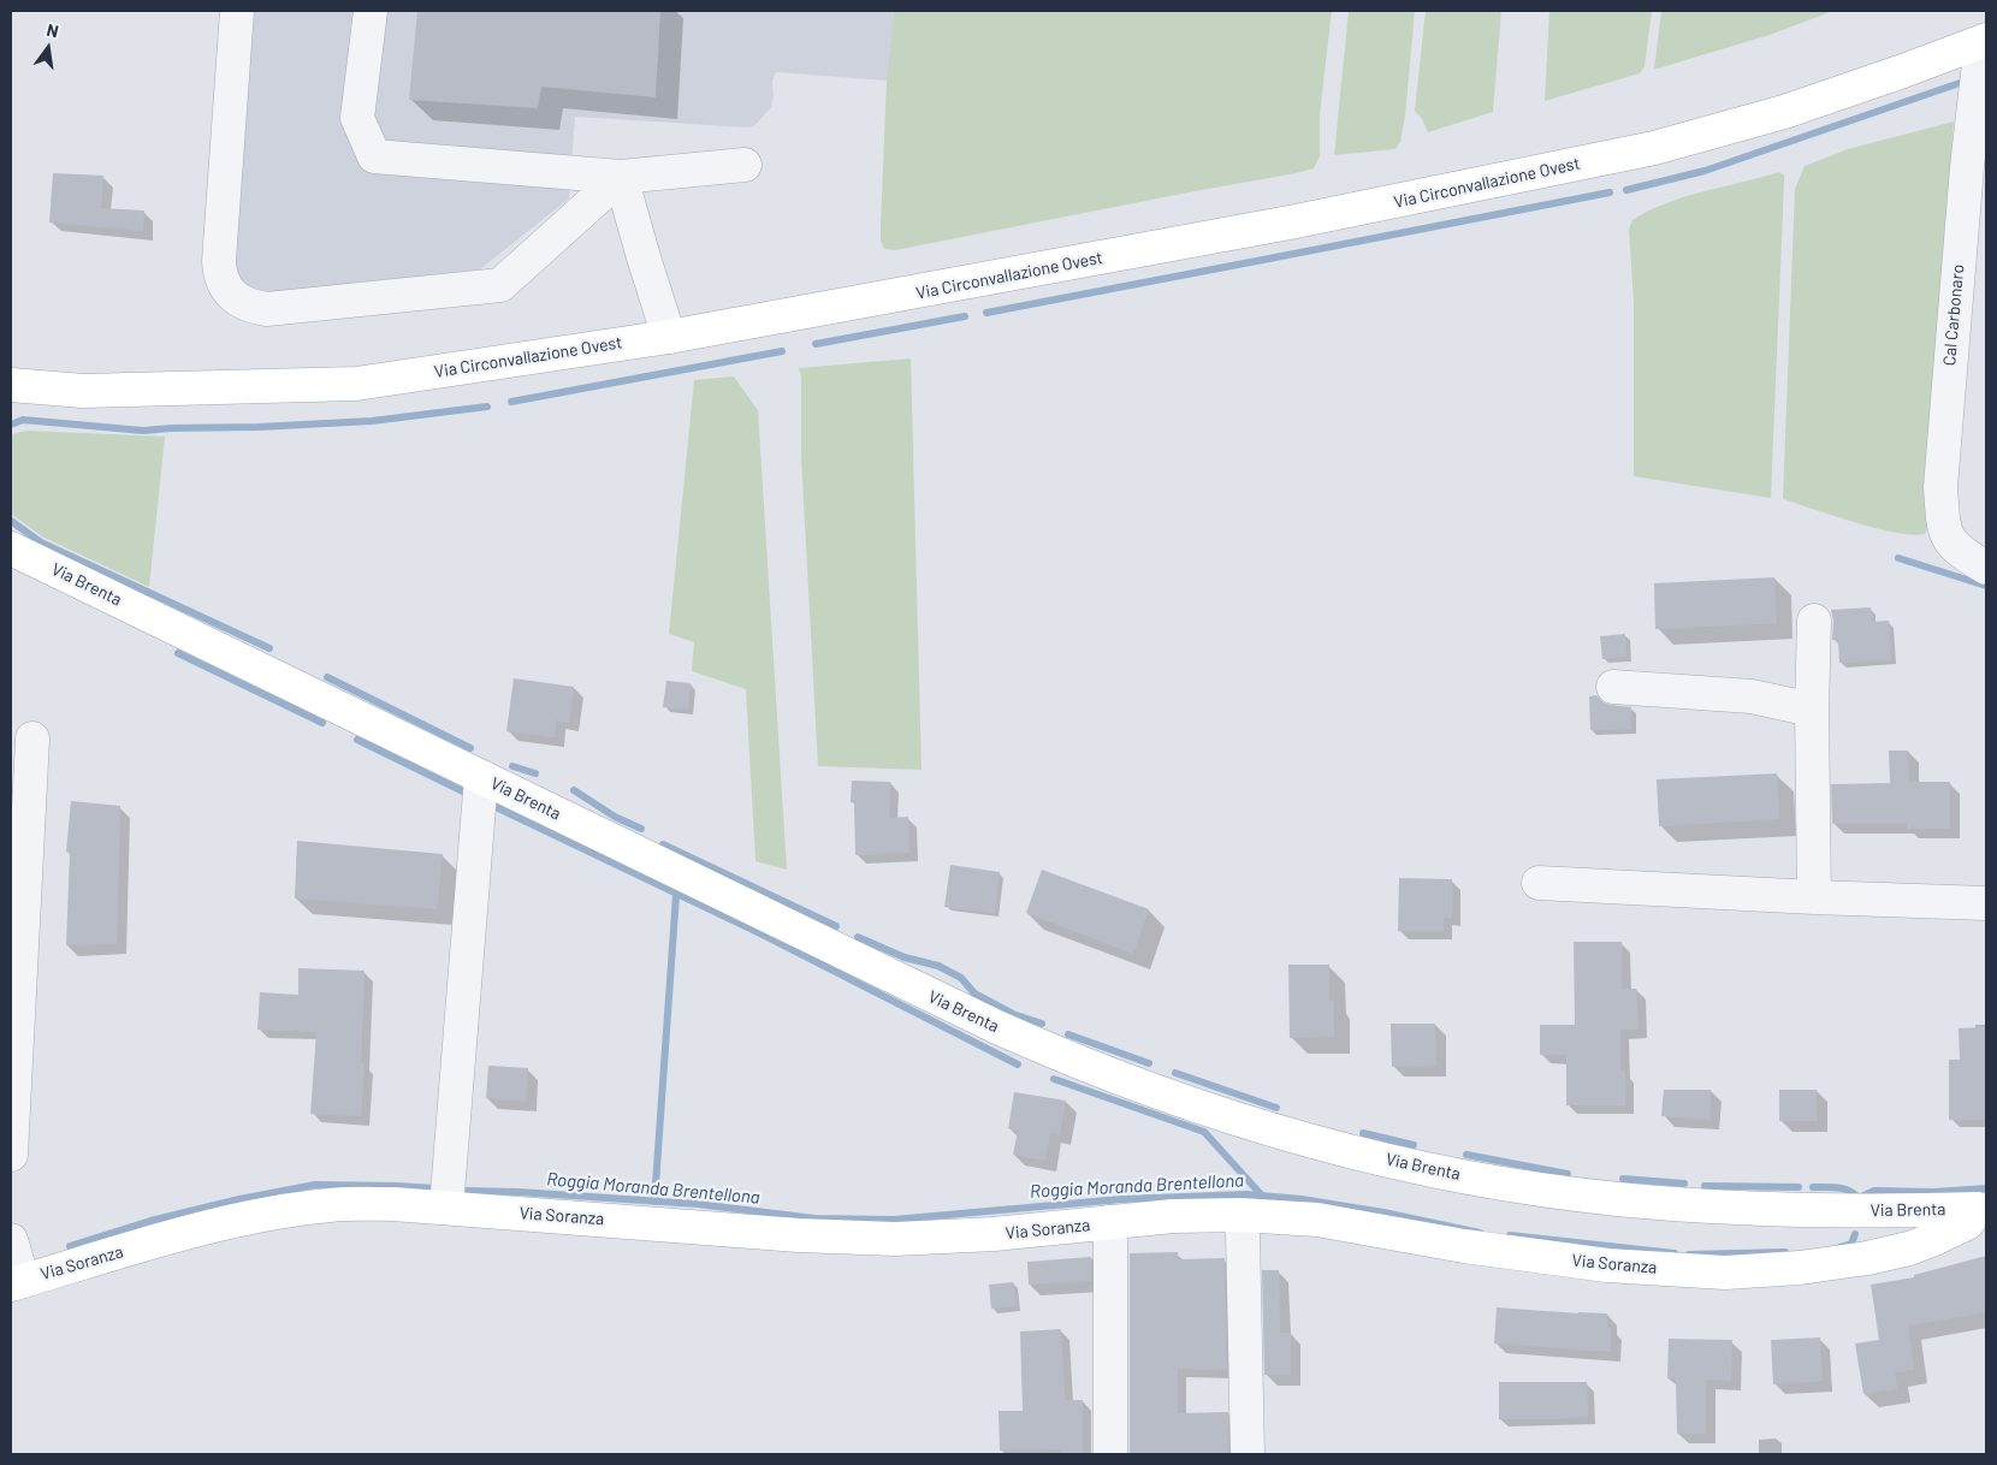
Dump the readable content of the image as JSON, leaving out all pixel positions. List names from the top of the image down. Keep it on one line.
{"streets":{"main road":["Via Circonvallazione Ovest","Via Brenta","Via Soranza"],"street":["Cal Carbonaro"]},"crossings":[["Via Circonvallazione Ovest","Cal Carbonaro"],["Via Brenta","Via Soranza"]],"water":["Roggia Moranda Brentellona"],"north":"top"}
